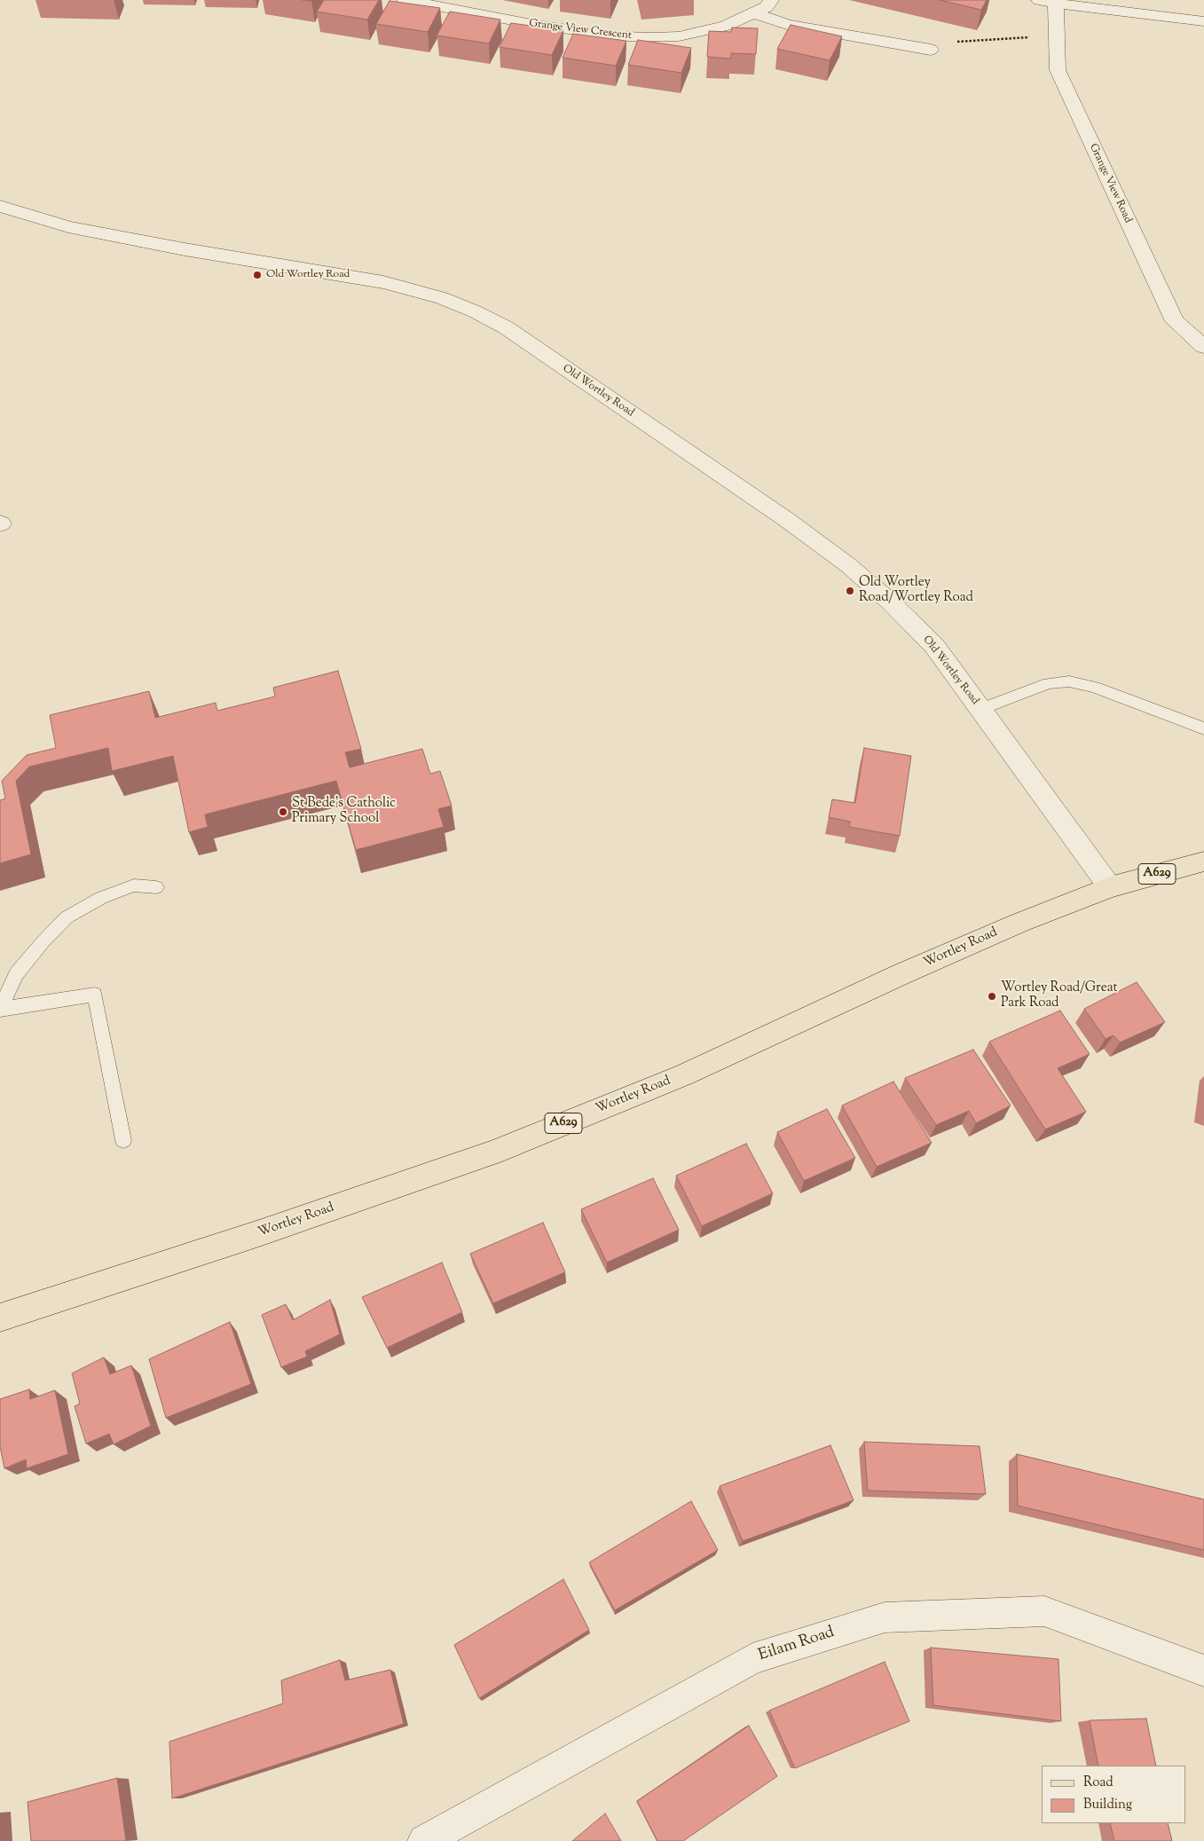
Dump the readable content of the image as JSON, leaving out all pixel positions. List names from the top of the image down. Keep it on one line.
{"streets":{"main road":["A629","Wortley Road"],"street":["Grange View Crescent","Grange View Road","Old Wortley Road","Eilam Road"]},"crossings":[["Old Wortley Road","Wortley Road"]],"places":["Old Wortley Road","Old Wortley Road/Wortley Road","St Bede's Catholic Primary School","Wortley Road/Great Park Road"],"legend":["Road","Building"]}
